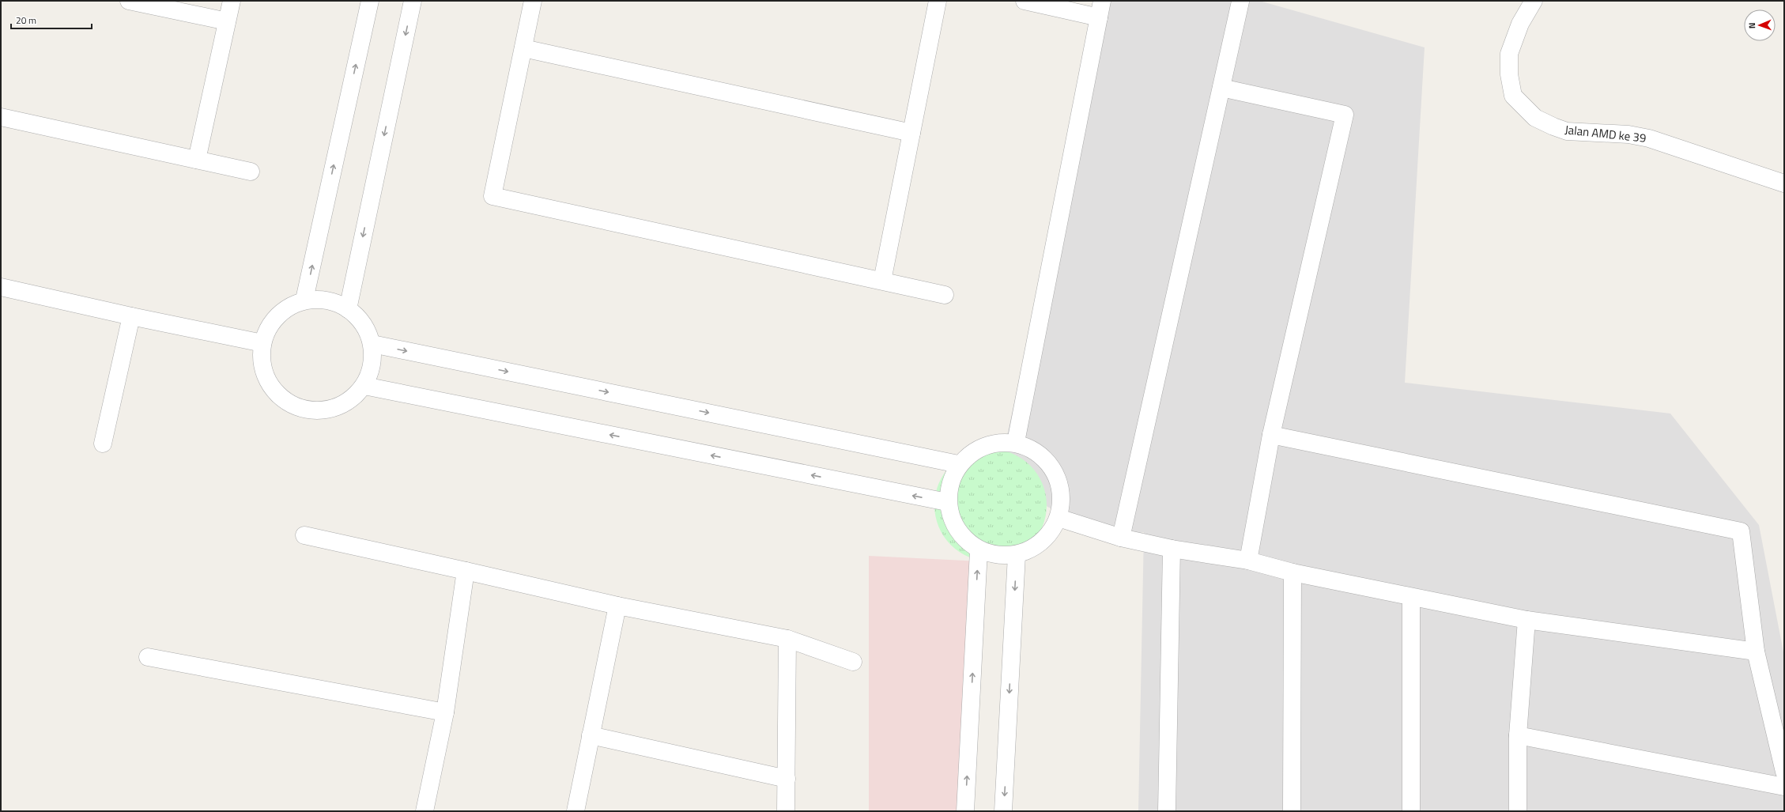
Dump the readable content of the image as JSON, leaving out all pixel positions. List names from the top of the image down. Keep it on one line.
{"streets":{"street":["Jalan AMD ke 39"]},"scale_bar":"20 m","north":"left"}
